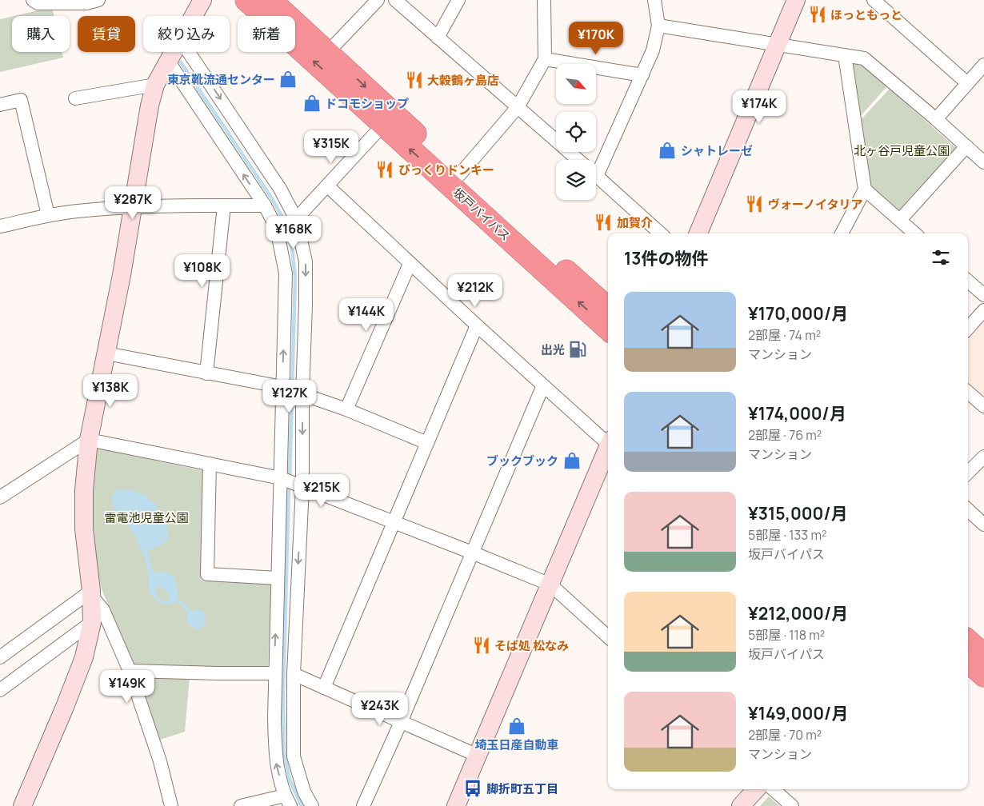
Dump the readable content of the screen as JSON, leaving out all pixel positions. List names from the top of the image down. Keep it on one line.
{"streets":{"highway":["坂戸バイパス"]},"parks":["北ヶ谷戸児童公園","雷電池児童公園"],"places":{"restaurant":["ほっともっと","大穀鶴ヶ島店","びっくりドンキー","ヴォーノイタリア","加賀介","そば処 松なみ"],"shop":["東京靴流通センター","ドコモショップ","シャトレーゼ","ブックブック","埼玉日産自動車"],"fuel station":["出光"],"bus stop":["脚折町五丁目"]},"north":"bottom right","page":{"chip":["購入","賃貸","絞り込み","新着"],"price":["¥170K","¥174K","¥315K","¥287K","¥168K","¥108K","¥212K","¥144K","¥138K","¥127K","¥215K","¥149K","¥243K"],"heading":"13件の物件","list":[{"name":"¥170,000/月","note":"2部屋 · 74 m² · マンション"},{"name":"¥174,000/月","note":"2部屋 · 76 m² · マンション"},{"name":"¥315,000/月","note":"5部屋 · 133 m² · 坂戸バイパス"},{"name":"¥212,000/月","note":"5部屋 · 118 m² · 坂戸バイパス"},{"name":"¥149,000/月","note":"2部屋 · 70 m² · マンション"}]}}
